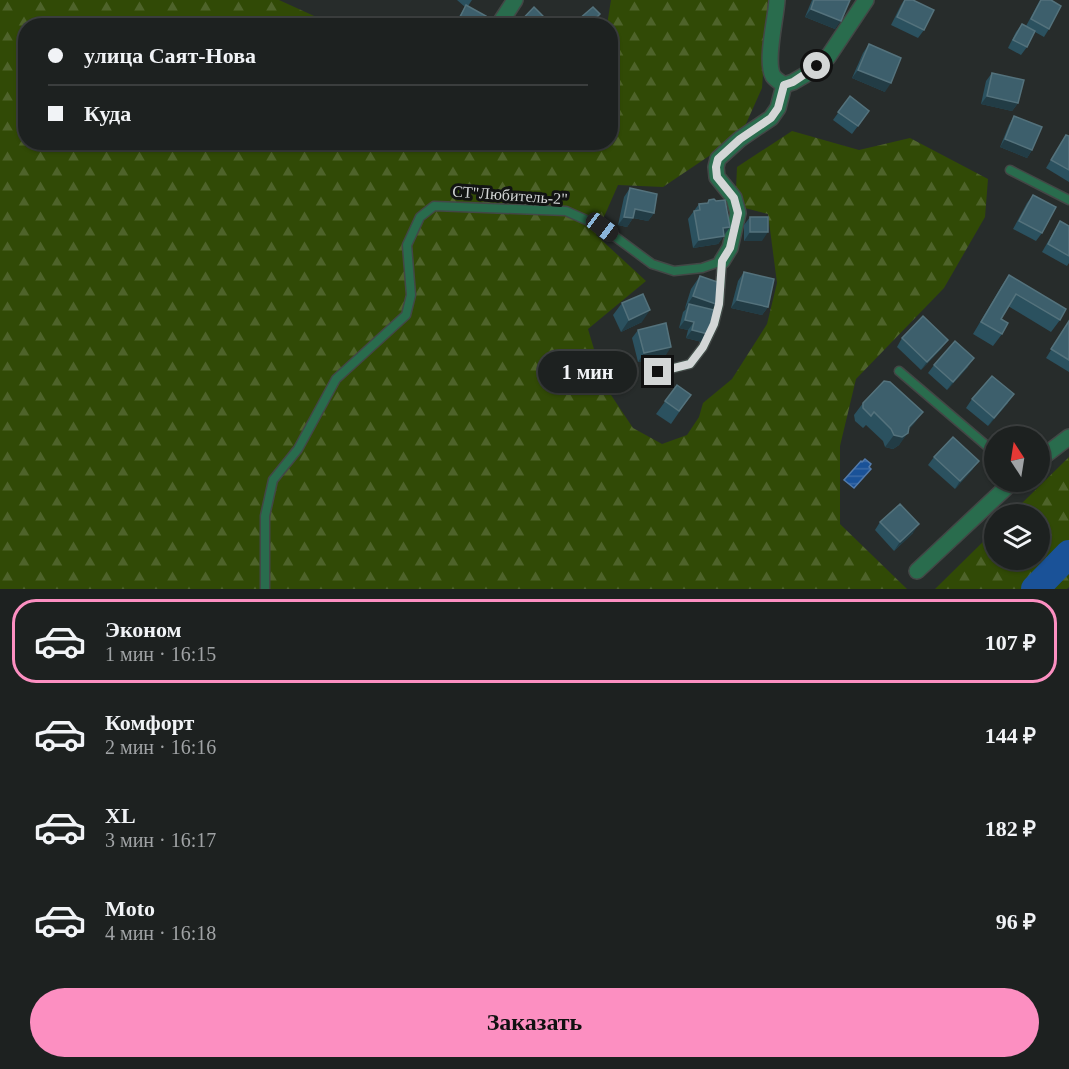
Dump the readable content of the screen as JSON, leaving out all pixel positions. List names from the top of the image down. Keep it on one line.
{"streets":{"lane":["СТ\"Любитель-2\""]},"north":"top","page":{"banner":["улица Саят-Нова","Куда"],"bubble":"1 мин","list":[{"name":"Эконом","note":"1 мин · 16:15","value":"107 ₽"},{"name":"Комфорт","note":"2 мин · 16:16","value":"144 ₽"},{"name":"XL","note":"3 мин · 16:17","value":"182 ₽"},{"name":"Moto","note":"4 мин · 16:18","value":"96 ₽"}],"buttons":"Заказать"}}
